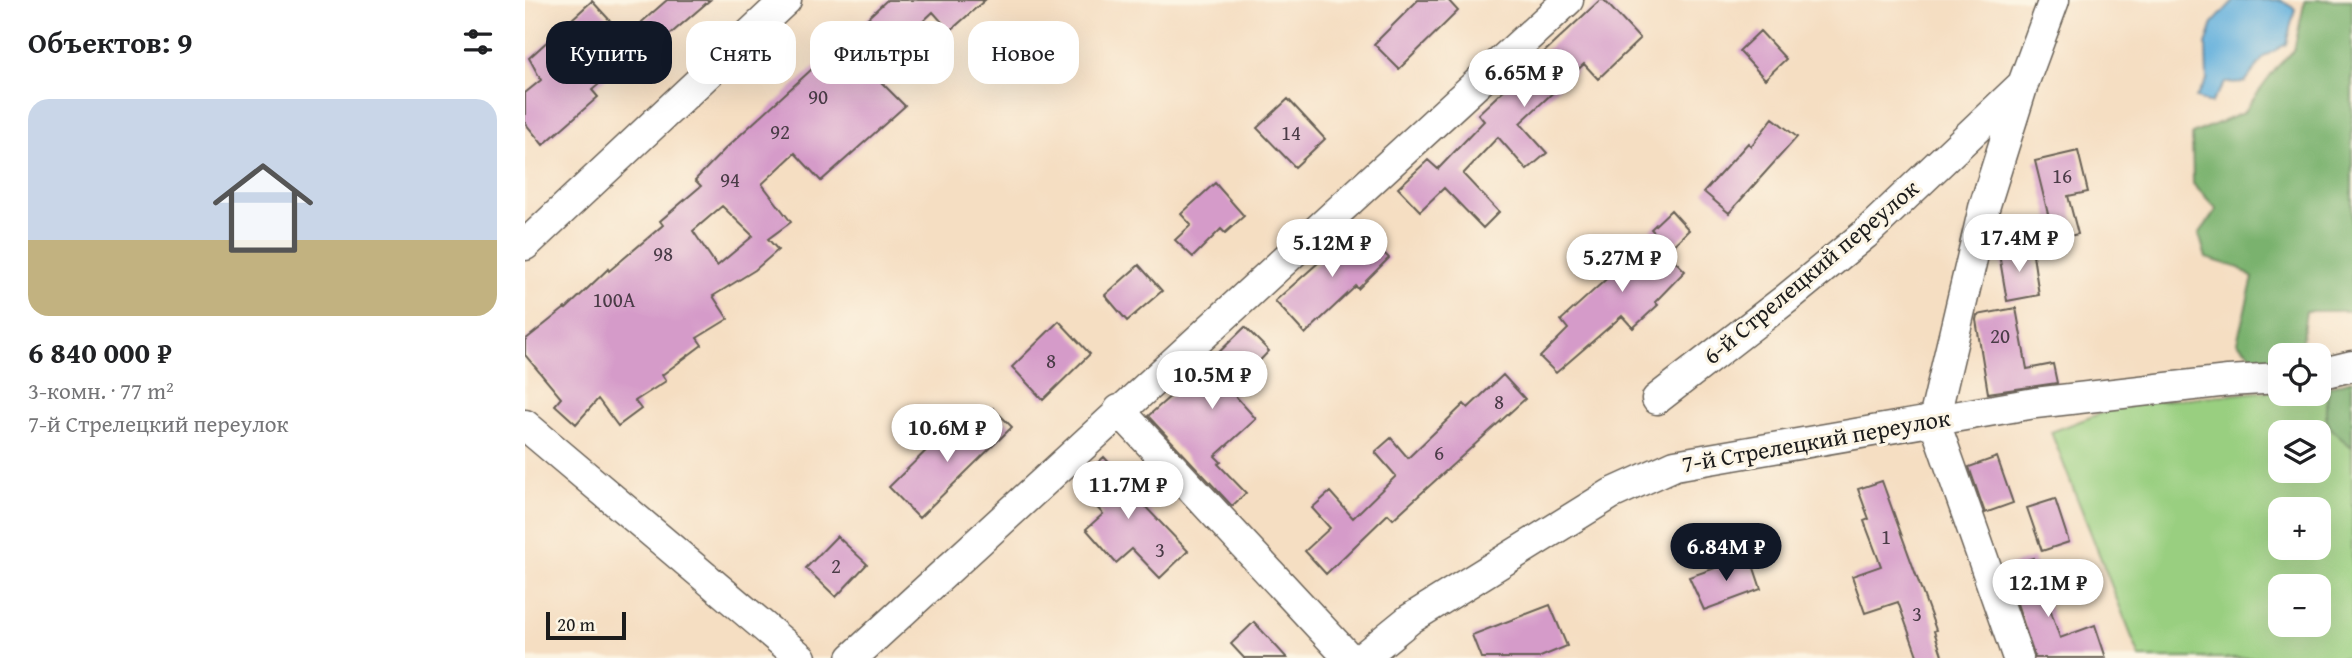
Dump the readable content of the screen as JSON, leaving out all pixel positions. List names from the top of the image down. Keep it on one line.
{"streets":{"street":["6-й Стрелецкий переулок","7-й Стрелецкий переулок"]},"house_numbers":["90","92","14","16","94","98","100А","20","8","8","6","1","3","2","3"],"scale_bar":"20 m","page":{"heading":"Объектов: 9","chip":["Купить","Снять","Фильтры","Новое"],"price":["6.65M ₽","17.4M ₽","5.12M ₽","5.27M ₽","10.5M ₽","10.6M ₽","11.7M ₽","6.84M ₽","12.1M ₽"],"list":[{"name":"6 840 000 ₽","note":"3-комн. · 77 m² · 7-й Стрелецкий переулок"}],"map_buttons":["+","−"],"scale":"20 m"}}
